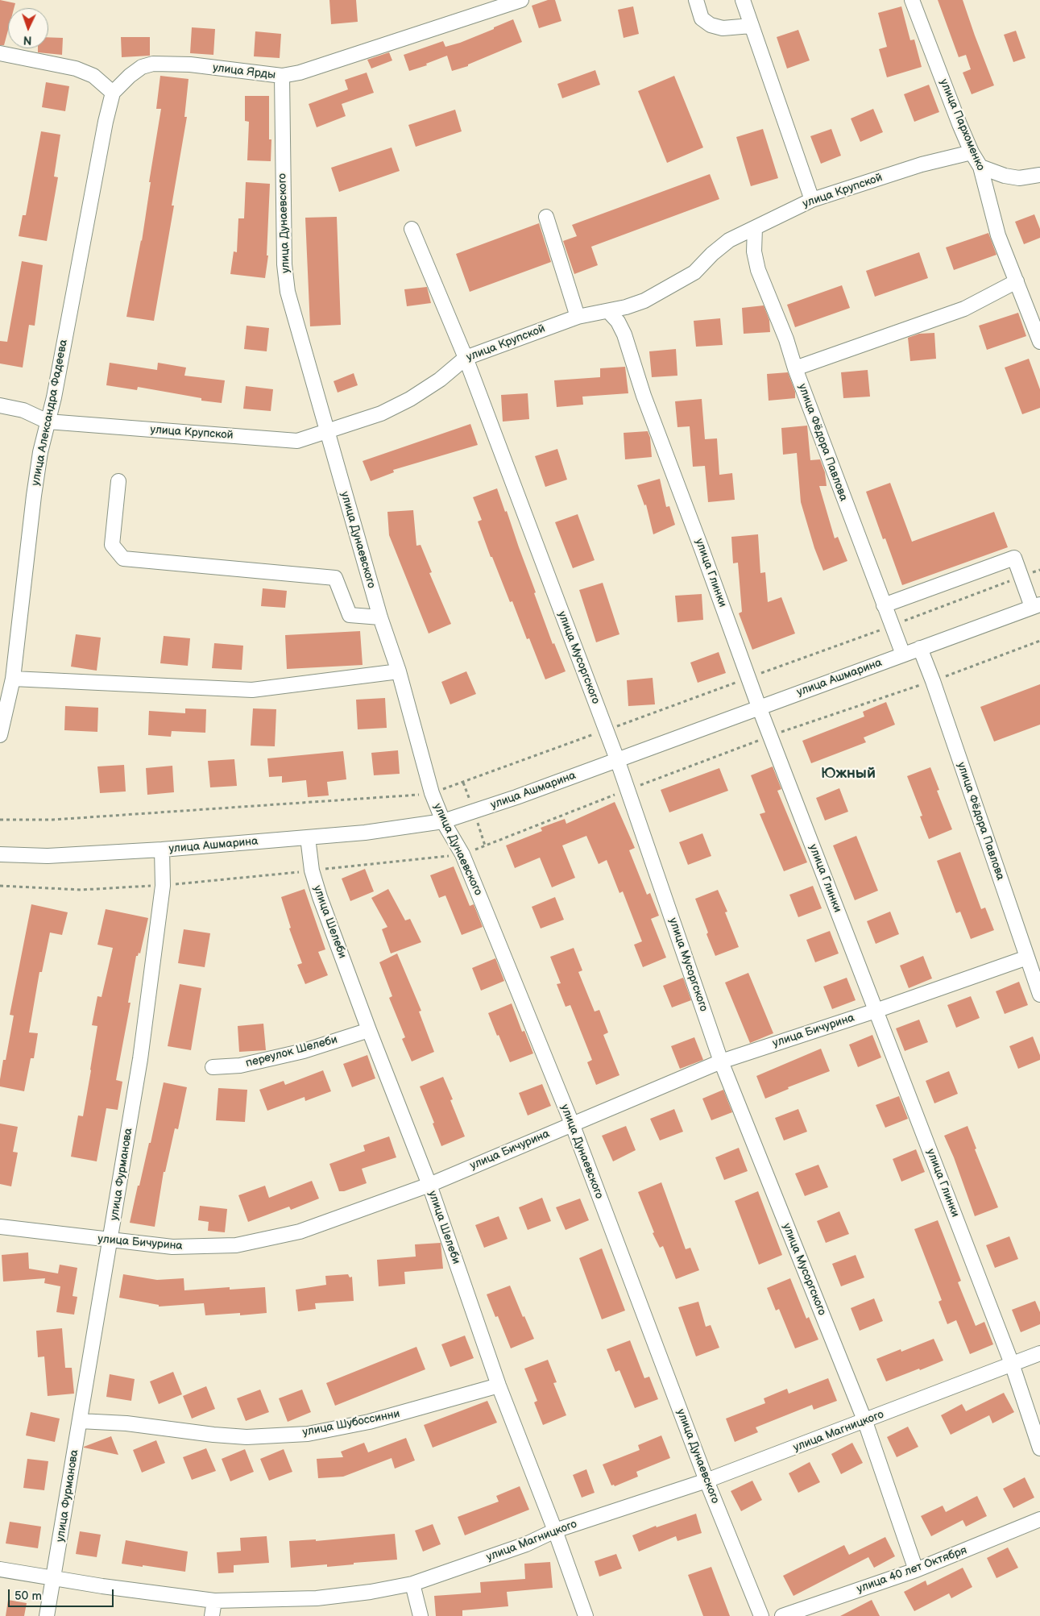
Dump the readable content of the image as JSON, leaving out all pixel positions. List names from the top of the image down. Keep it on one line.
{"streets":{"street":["улица Ярды","улица Пархоменко","улица Крупской","улица Дунаевского","улица Александра Фадеева","улица Фёдора Павлова","улица Глинки","улица Мусоргского","улица Ашмарина","улица Шелеби","улица Бичурина","переулок Шелеби","улица Фурманова","улица Шубоссинни","улица Магницкого","улица 40 лет Октября"]},"crossings":[["улица Ярды","улица Дунаевского"],["улица Ярды","улица Александра Фадеева"],["улица Пархоменко","улица Крупской"],["улица Крупской","улица Дунаевского"],["улица Крупской","улица Александра Фадеева"],["улица Крупской","улица Фёдора Павлова"],["улица Крупской","улица Глинки"],["улица Крупской","улица Мусоргского"],["улица Дунаевского","улица Ашмарина"],["улица Дунаевского","улица Бичурина"],["улица Дунаевского","улица Магницкого"],["улица Фёдора Павлова","улица Ашмарина"],["улица Фёдора Павлова","улица Бичурина"],["улица Глинки","улица Ашмарина"],["улица Глинки","улица Бичурина"],["улица Глинки","улица Магницкого"],["улица Мусоргского","улица Ашмарина"],["улица Мусоргского","улица Бичурина"],["улица Мусоргского","улица Магницкого"],["улица Мусоргского","улица 40 лет Октября"],["улица Ашмарина","улица Шелеби"],["улица Ашмарина","улица Фурманова"],["улица Шелеби","улица Бичурина"],["улица Шелеби","переулок Шелеби"],["улица Шелеби","улица Шубоссинни"],["улица Шелеби","улица Магницкого"],["улица Бичурина","улица Фурманова"],["улица Фурманова","улица Шубоссинни"],["улица Фурманова","улица Магницкого"]],"districts":["Южный"],"scale_bar":"50 m","north":"bottom"}
